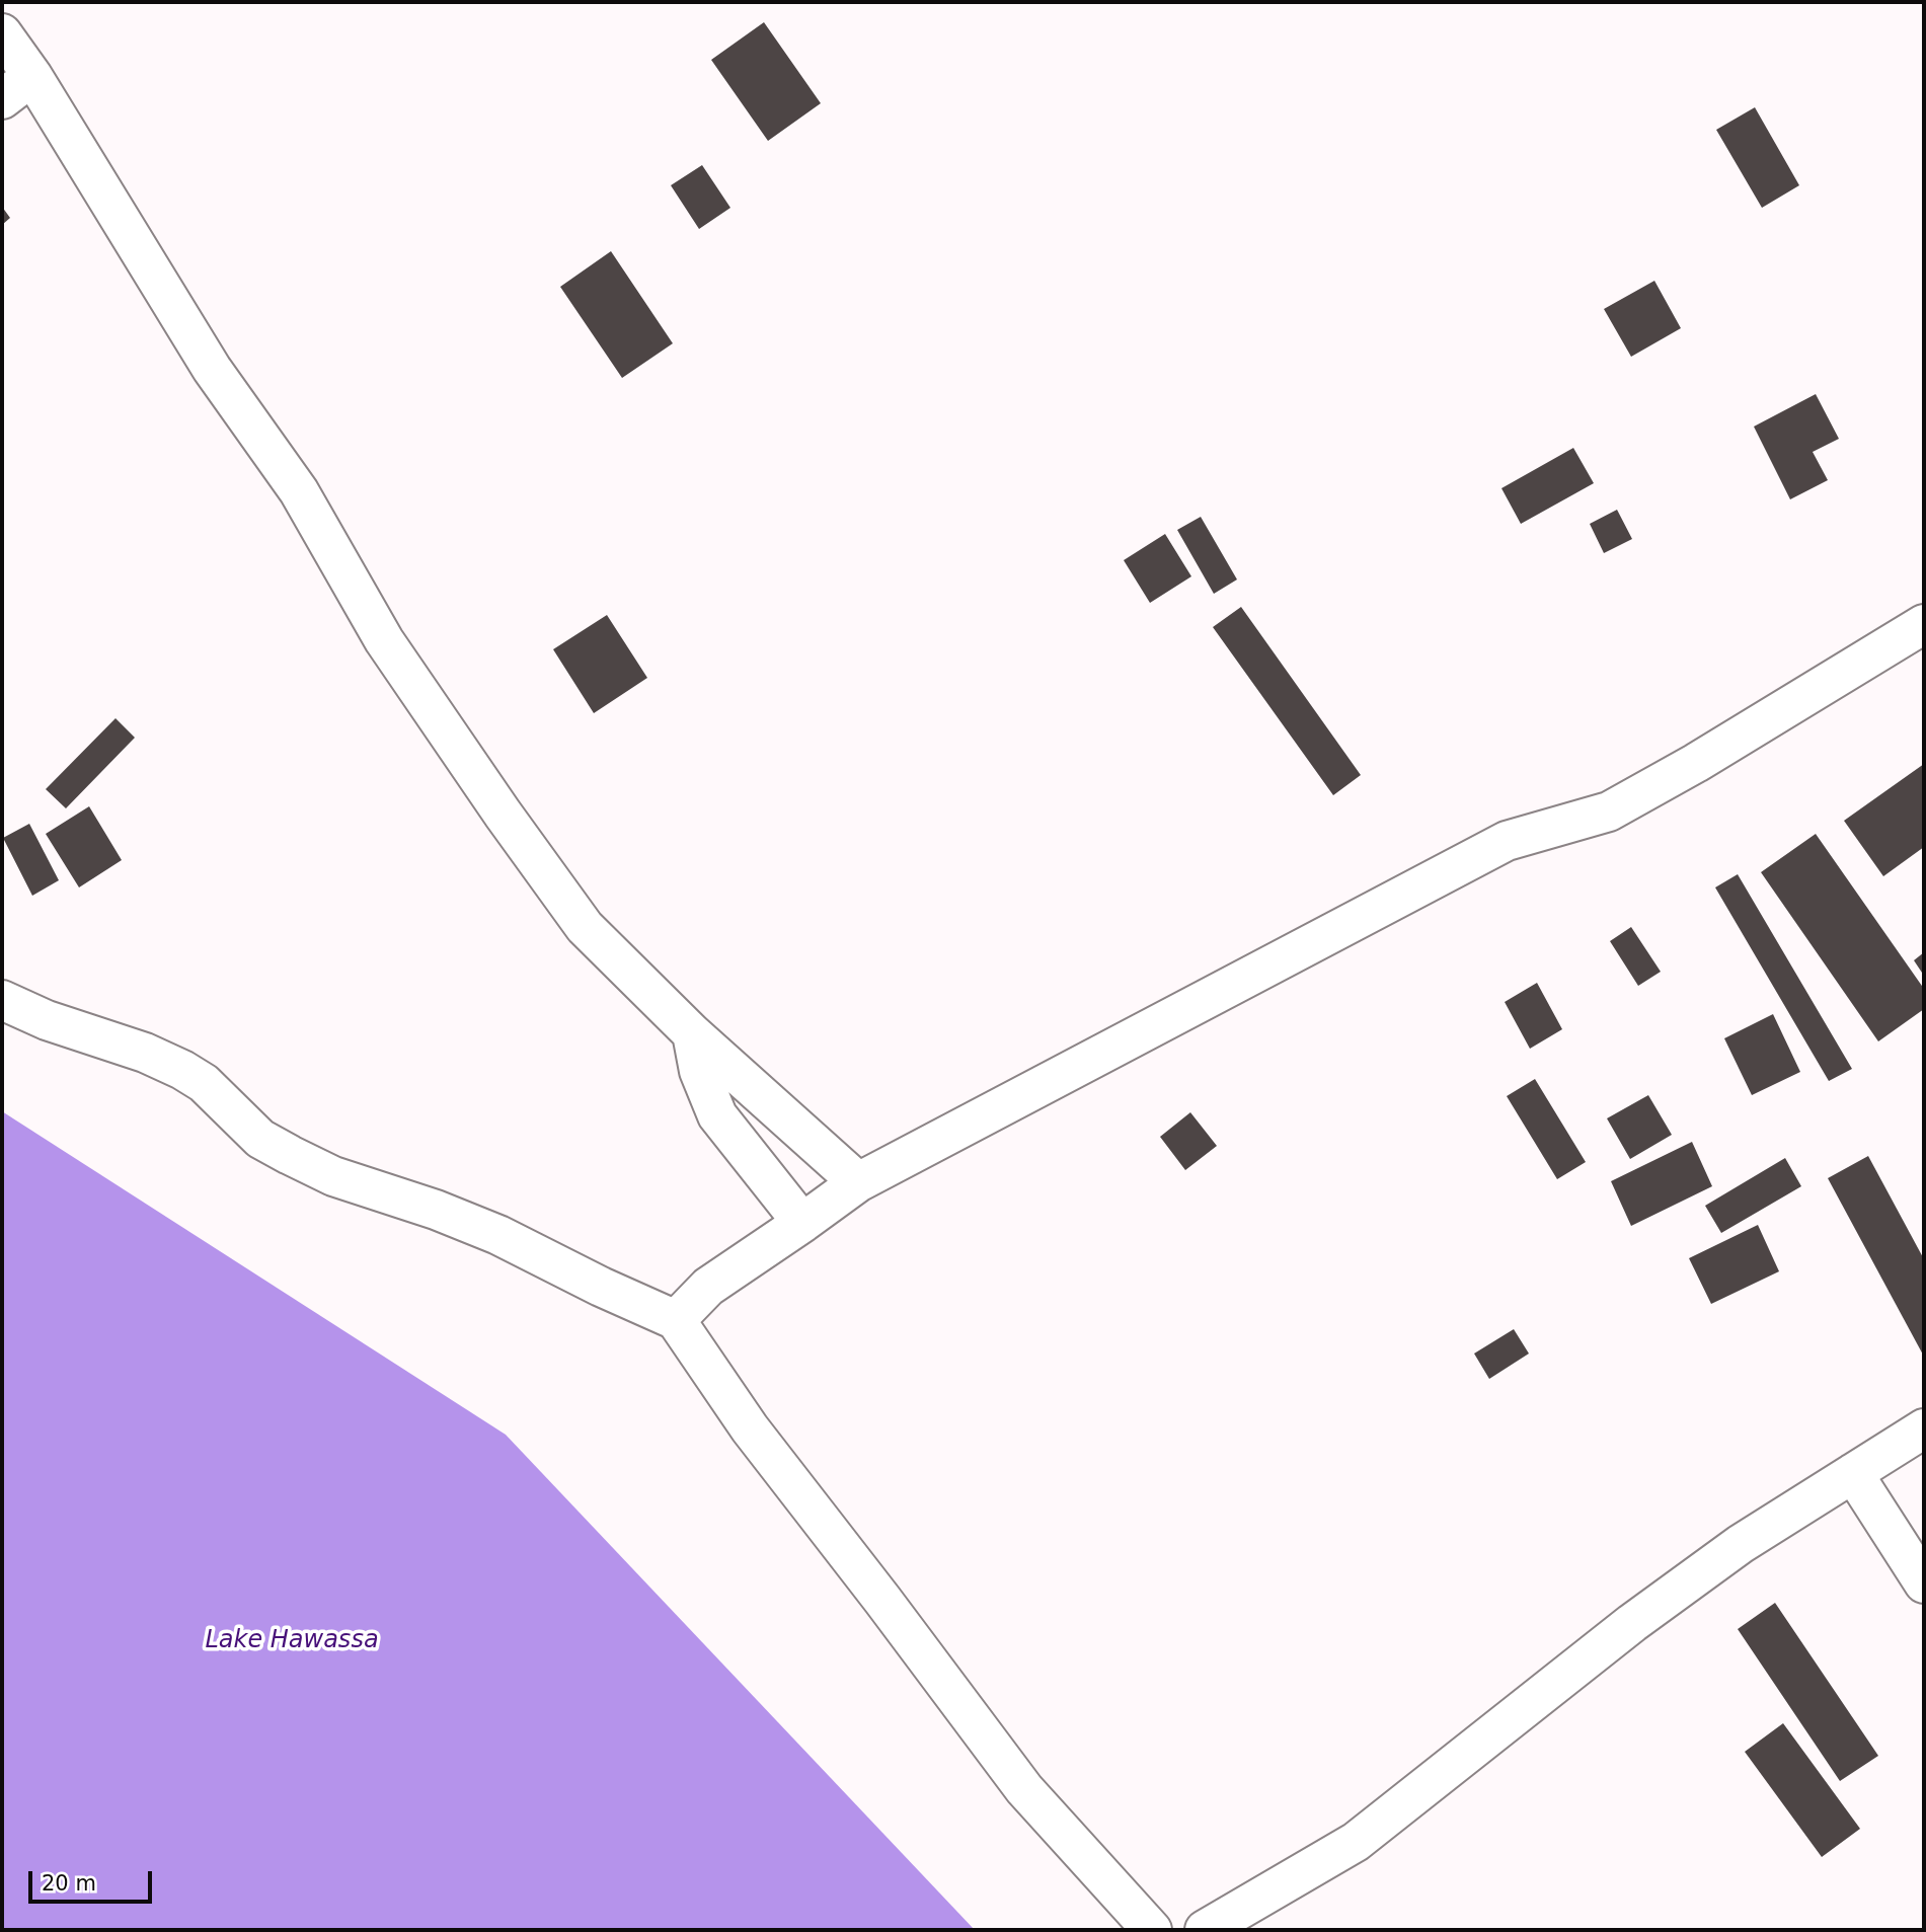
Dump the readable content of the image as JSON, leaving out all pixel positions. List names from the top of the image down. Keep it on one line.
{"water":["Lake Hawassa"],"scale_bar":"20 m"}
